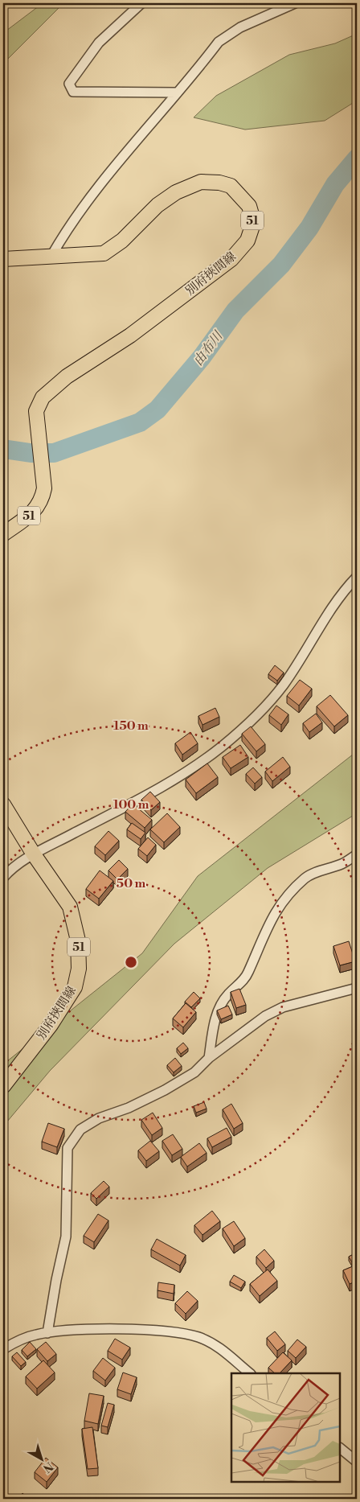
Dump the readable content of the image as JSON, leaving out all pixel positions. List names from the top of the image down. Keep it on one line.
{"streets":{"main road":["51","別府挾間線"]},"water":["由布川"],"north":"bottom right","rings":["150 m","100 m","50 m"]}
